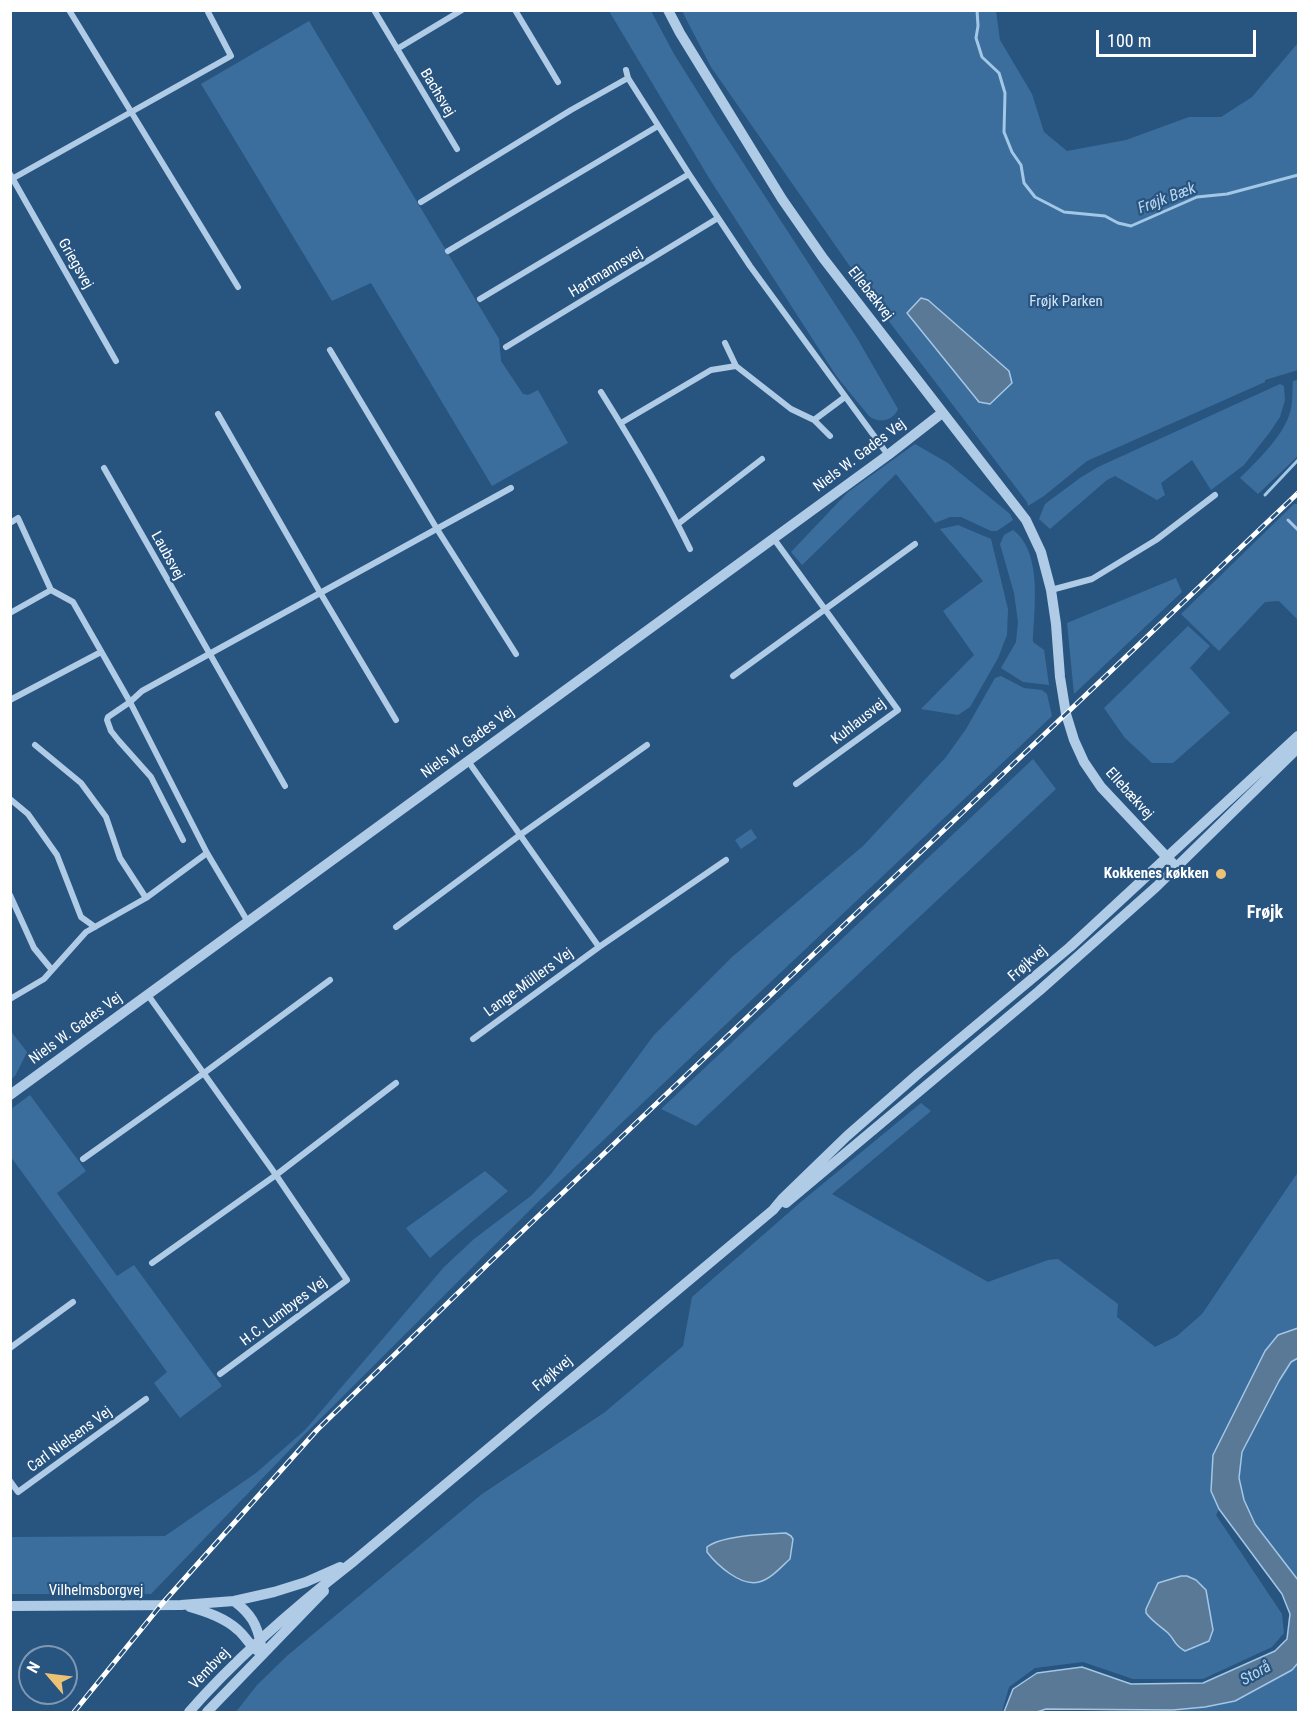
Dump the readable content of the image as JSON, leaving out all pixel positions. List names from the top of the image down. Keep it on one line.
{"streets":{"street":["Bachsvej","Griegsvej","Hartmannsvej","Ellebækvej","Niels W. Gades Vej","Laubsvej","Kuhlausvej","Frøjkvej","Lange-Müllers Vej","H.C. Lumbyes Vej","Carl Nielsens Vej","Vilhelmsborgvej","Vembvej"]},"crossings":[["Ellebækvej","Niels W. Gades Vej"],["Ellebækvej","Frøjkvej"],["Niels W. Gades Vej","Kuhlausvej"],["Niels W. Gades Vej","H.C. Lumbyes Vej"],["Frøjkvej","Vilhelmsborgvej"],["Frøjkvej","Vembvej"],["Vilhelmsborgvej","Vembvej"]],"districts":["Frøjk"],"water":["Frøjk Bæk","Storå"],"parks":["Frøjk Parken"],"places":["Kokkenes køkken"],"scale_bar":"100 m","north":"top left"}
